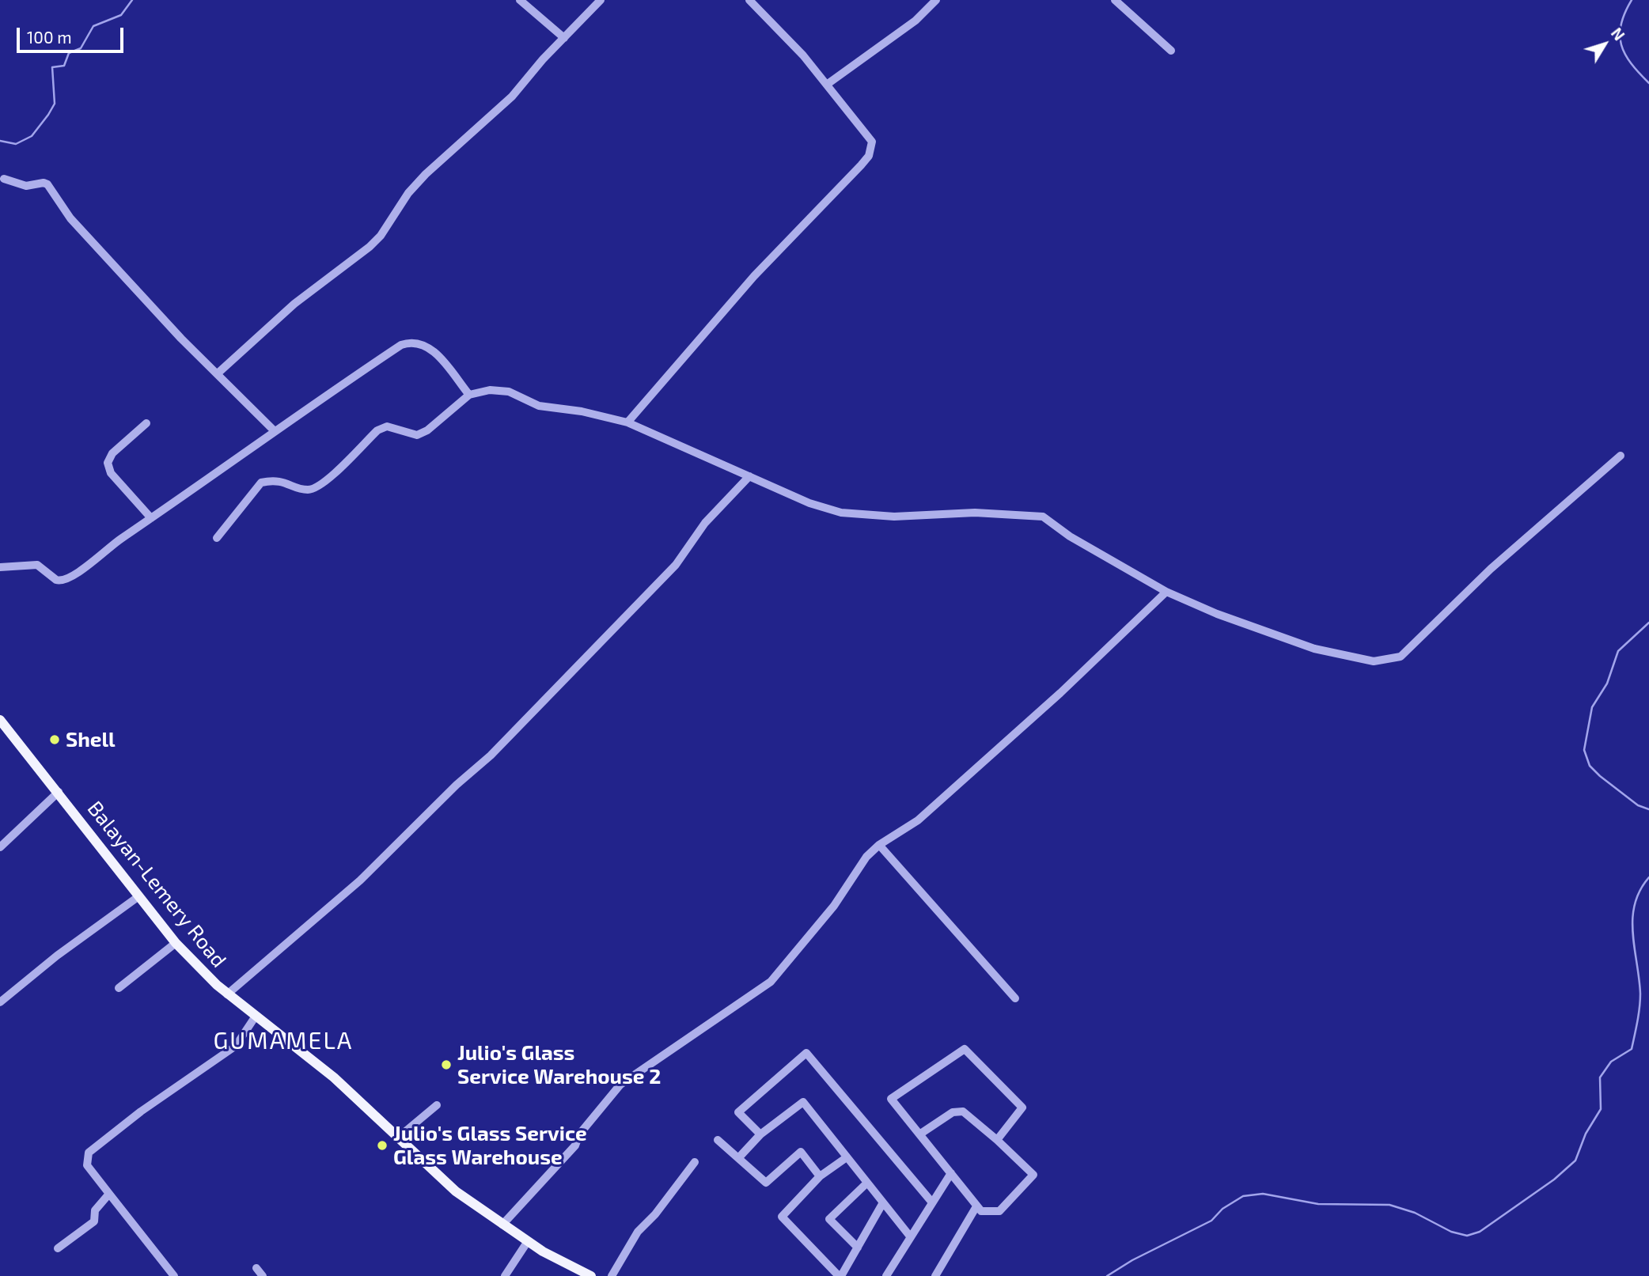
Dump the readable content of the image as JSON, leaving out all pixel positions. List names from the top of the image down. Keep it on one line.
{"streets":{"main road":["Balayan-Lemery Road"]},"districts":["GUMAMELA"],"places":["Shell","Julio's Glass Service Warehouse 2","Julio's Glass Service Glass Warehouse"],"scale_bar":"100 m","north":"top right"}
